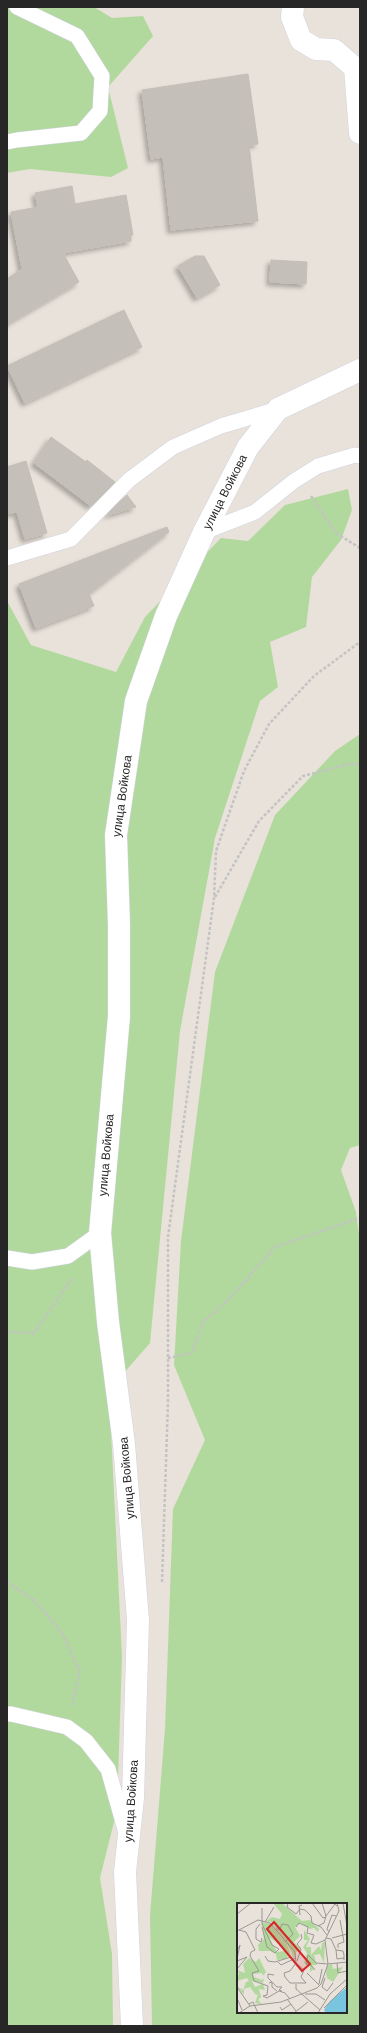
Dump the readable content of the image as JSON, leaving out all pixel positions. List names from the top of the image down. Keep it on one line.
{"streets":{"street":["улица Войкова"]}}
